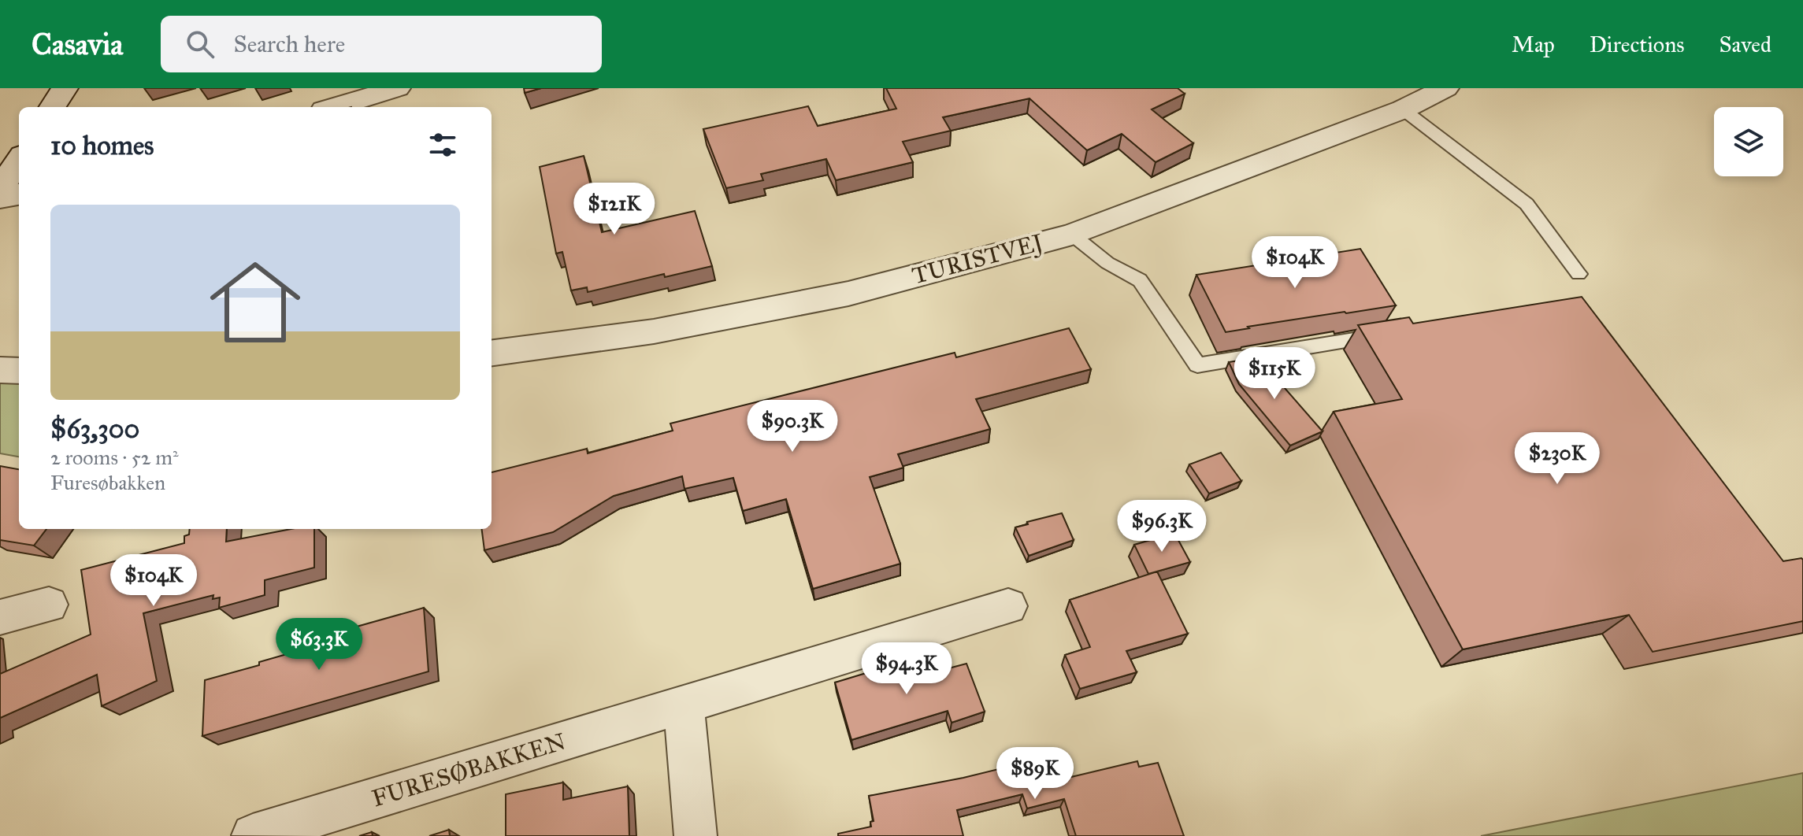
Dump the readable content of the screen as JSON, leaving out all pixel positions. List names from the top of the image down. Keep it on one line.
{"streets":{"street":["TURISTVEJ","FURESØBAKKEN"]},"page":{"header":"Casavia","search":"Search here","nav":["Map","Directions","Saved"],"heading":"10 homes","price":["$121K","$104K","$115K","$90.3K","$230K","$96.3K","$104K","$63.3K","$94.3K","$89K"],"list":[{"name":"$63,300","note":"2 rooms · 52 m² · Furesøbakken"}]}}
